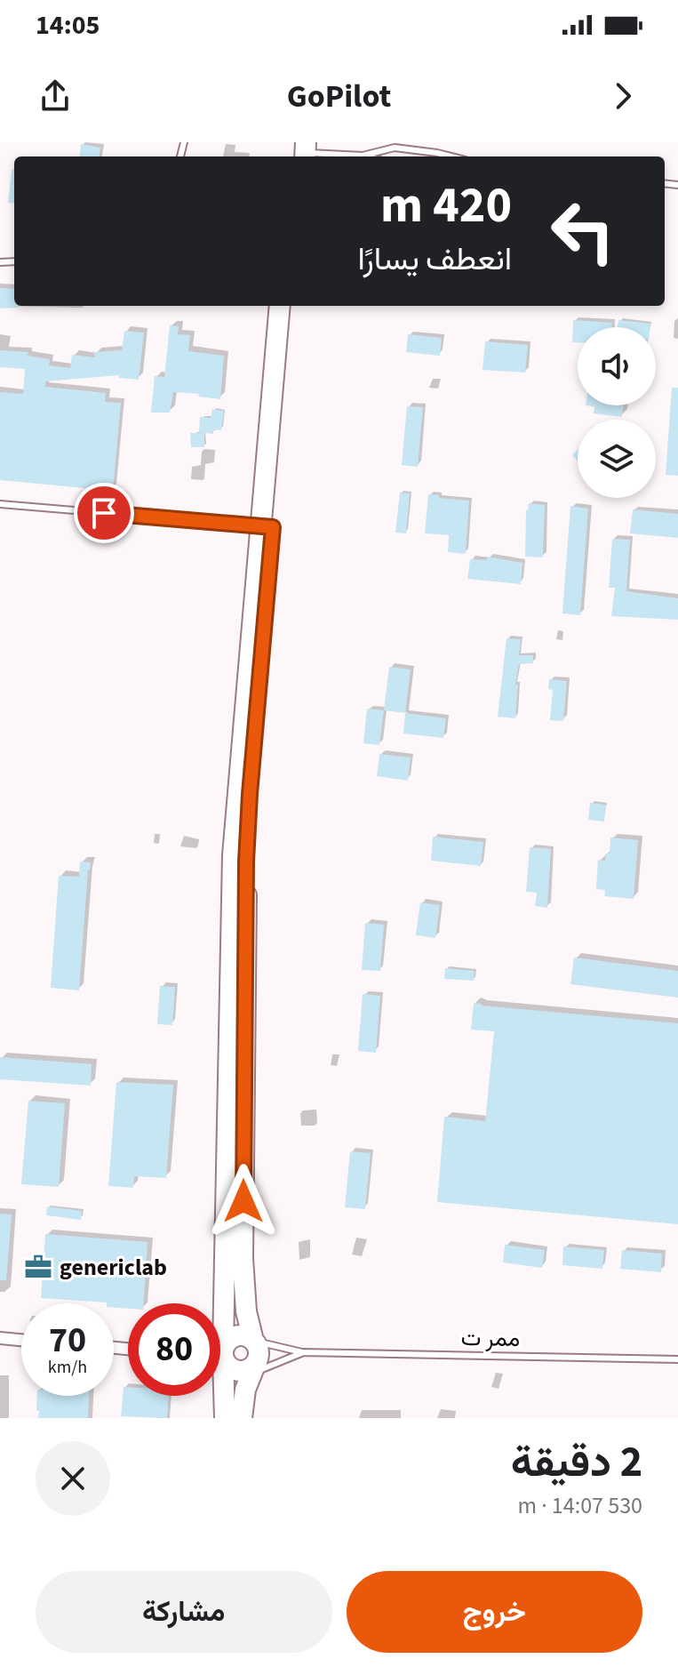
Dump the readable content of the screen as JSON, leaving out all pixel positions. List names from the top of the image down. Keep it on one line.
{"streets":{"lane":["ممر ت"]},"places":{"office":["genericlab"]},"page":{"status":"14:05","header":"GoPilot","turn":["420 m","انعطف يسارًا"],"speed":"70 km/h","limit":"80","heading":["2 دقيقة","530 m · 14:07"],"buttons":["خروج","مشاركة"]}}
